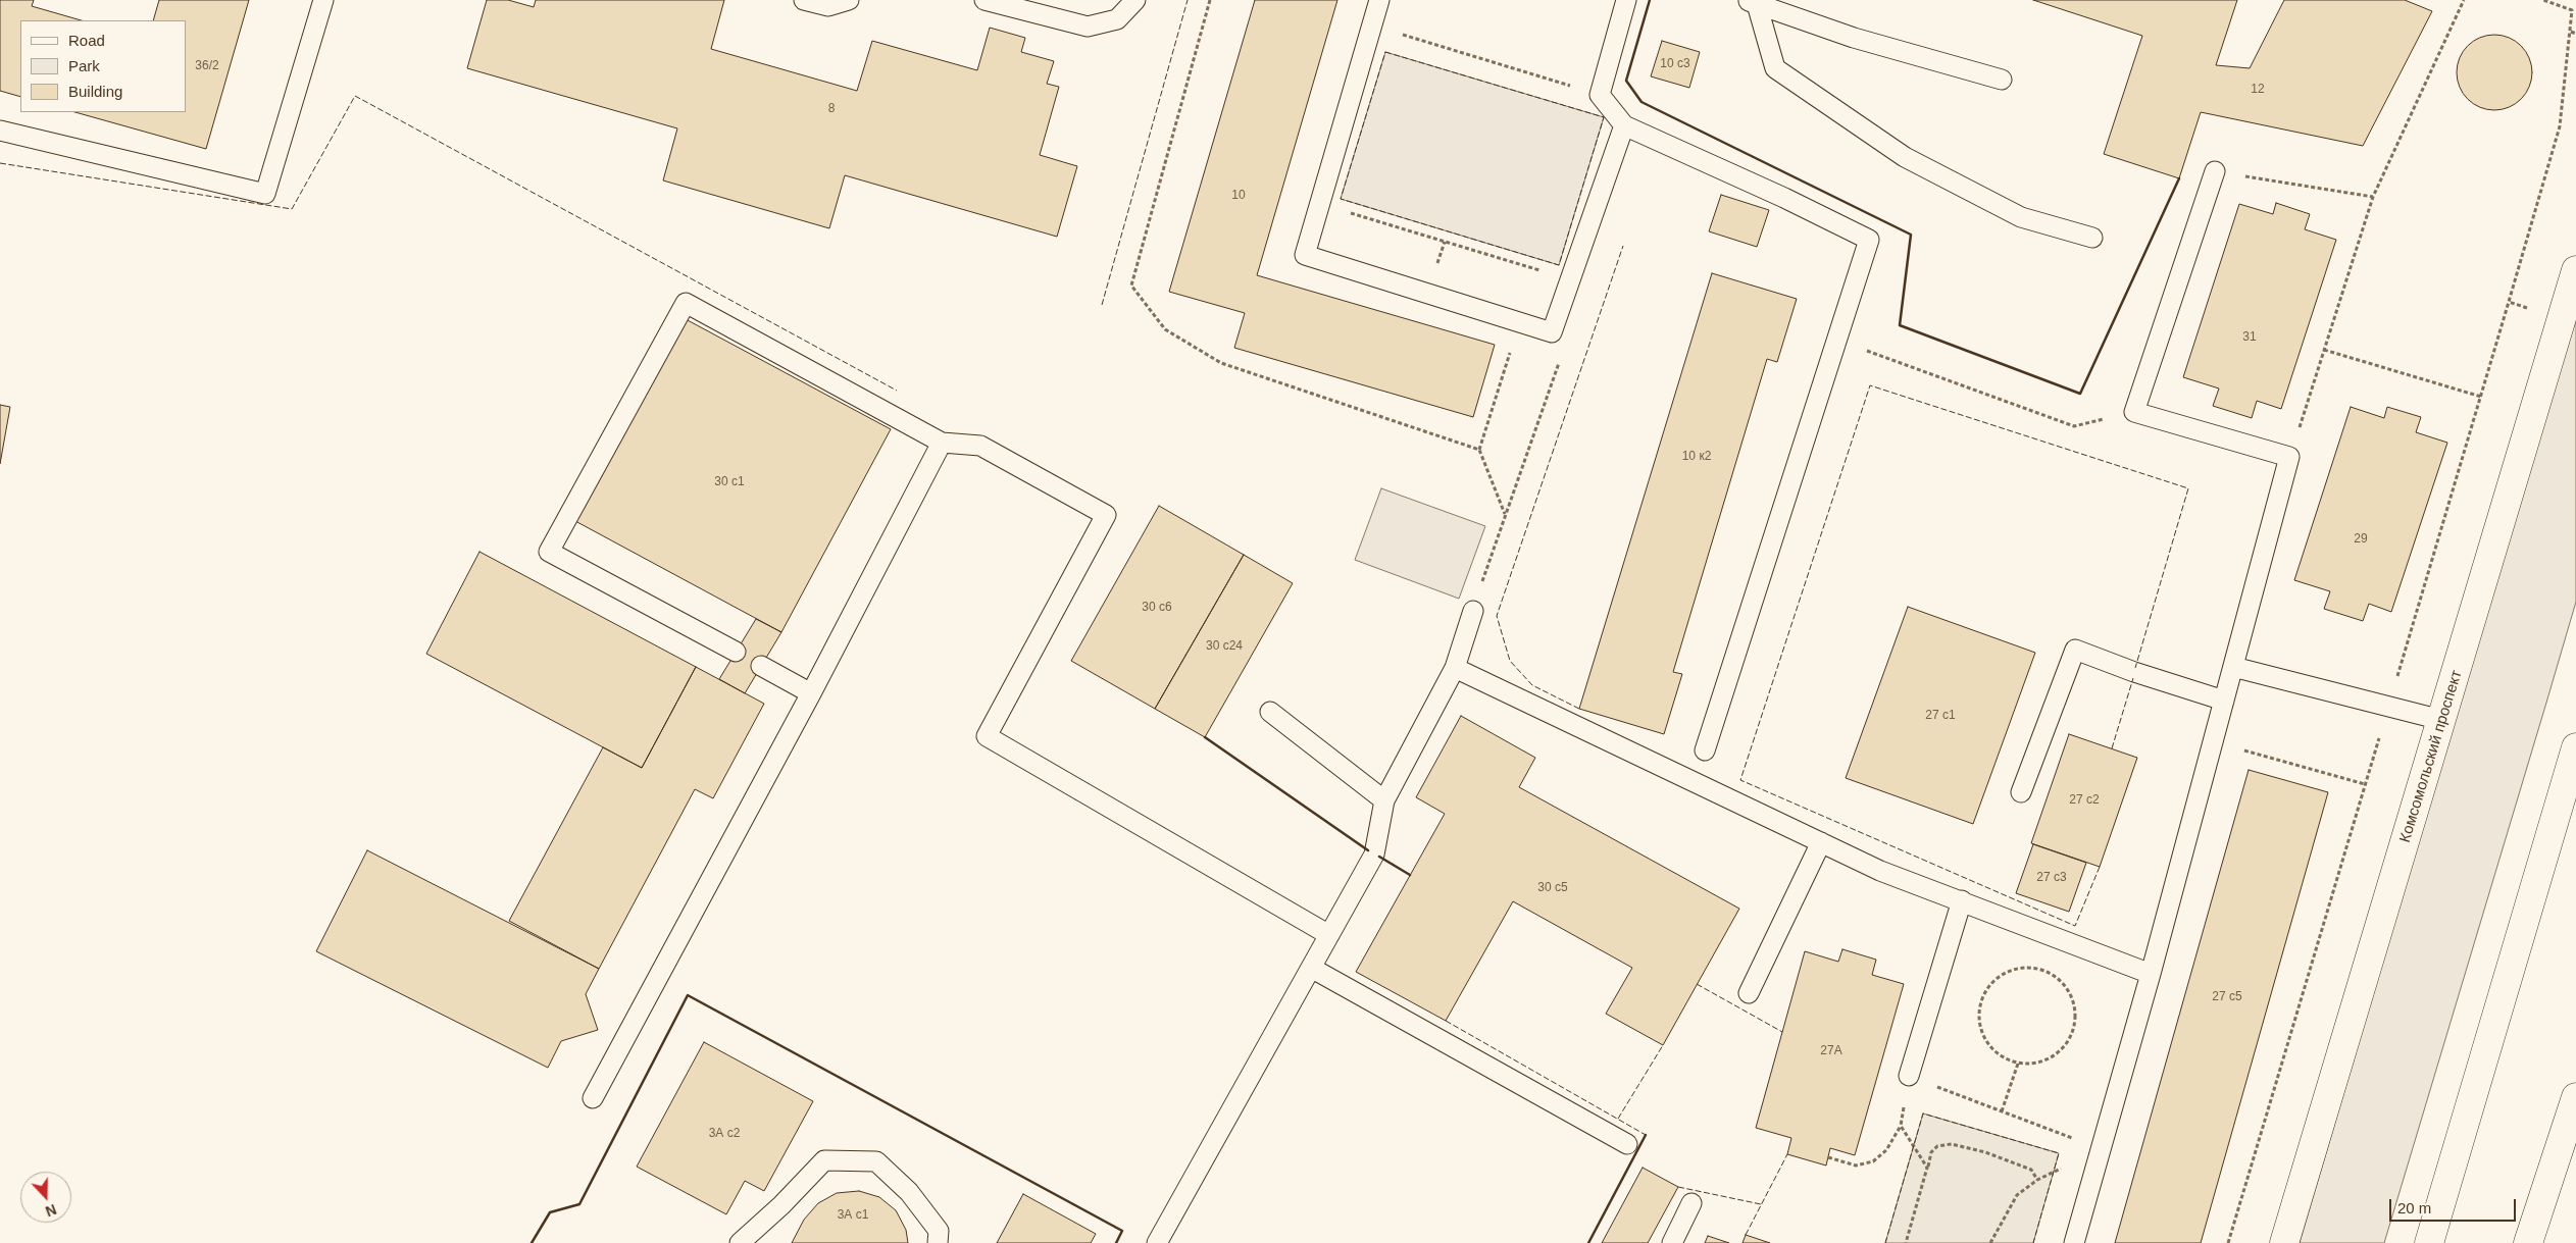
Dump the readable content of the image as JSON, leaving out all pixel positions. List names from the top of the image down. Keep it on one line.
{"streets":{"street":["Комсомольский проспект"]},"house_numbers":["10 с3","36/2","12","8","10","31","10 к2","30 с1","29","30 с6","30 с24","27 с1","27 с2","27 с3","30 с5","27 с5","27А","3А с2","3А с1"],"legend":["Road","Park","Building"],"scale_bar":"20 m","north":"bottom"}
